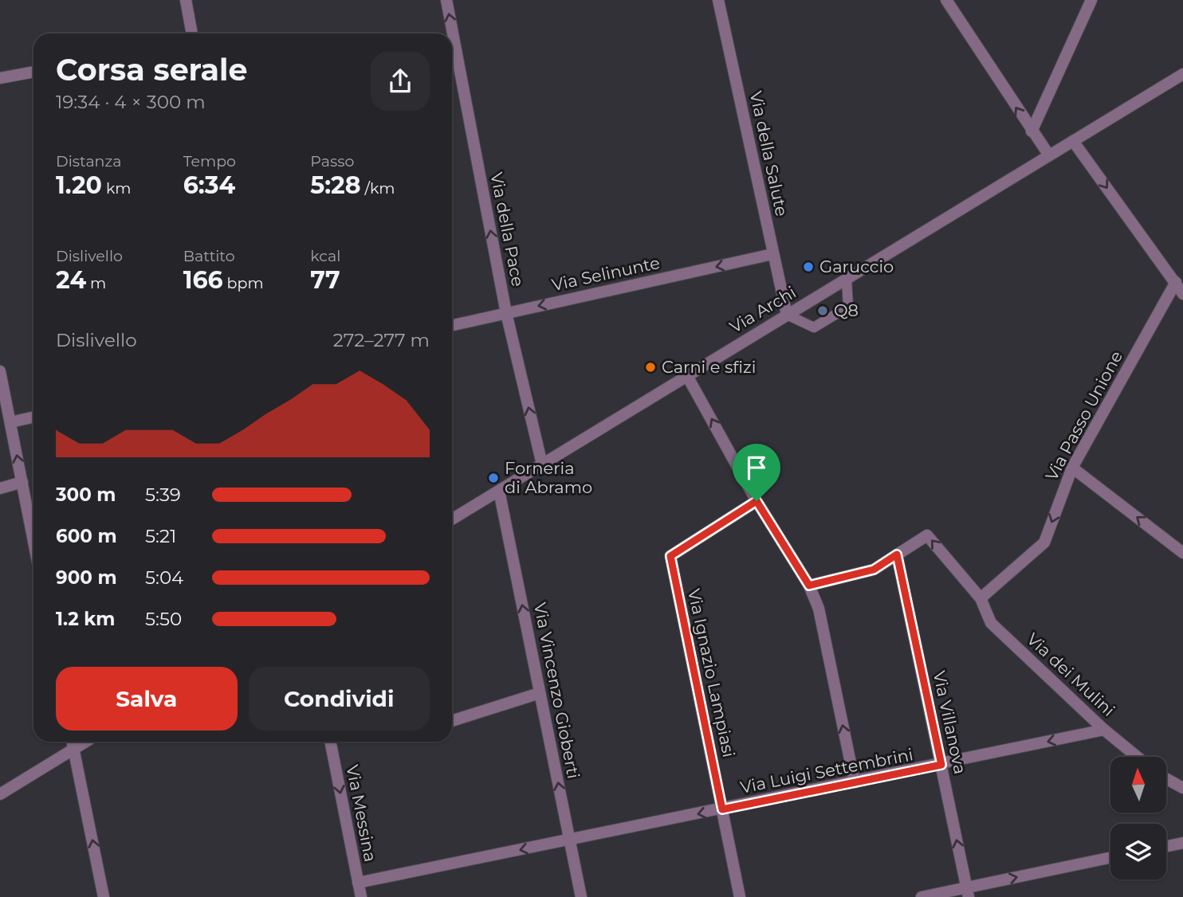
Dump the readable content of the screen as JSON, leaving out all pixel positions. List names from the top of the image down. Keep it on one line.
{"streets":{"street":["Via della Salute","Via della Pace","Via Selinunte","Via Archi","Via Passo Unione","Via Ignazio Lampiasi","Via dei Mulini","Via Vincenzo Gioberti","Via Villanova","Via Luigi Settembrini","Via Messina"]},"crossings":[["Via della Salute","Via Selinunte"],["Via della Salute","Via Archi"],["Via della Pace","Via Selinunte"],["Via della Pace","Via Archi"],["Via Archi","Via Vincenzo Gioberti"],["Via Passo Unione","Via dei Mulini"],["Via Ignazio Lampiasi","Via Luigi Settembrini"],["Via dei Mulini","Via Luigi Settembrini"],["Via Vincenzo Gioberti","Via Luigi Settembrini"],["Via Villanova","Via Luigi Settembrini"],["Via Luigi Settembrini","Via Messina"]],"one_way":["Via della Pace","Via Selinunte","Via Passo Unione","Via Vincenzo Gioberti","Via Villanova","Via Luigi Settembrini","Via Messina"],"places":["Garuccio","Q8","Carni e sfizi","Forneria di Abramo"],"north":"top","page":{"heading":["Corsa serale","19:34 · 4 × 300 m"],"stats":[["Distanza","1.20 km"],["Tempo","6:34"],["Passo","5:28 /km"],["Dislivello","24 m"],["Battito","166 bpm"],["kcal","77"]],"chart":["Dislivello","272–277 m"],"list":[{"name":"300 m","note":"5:39"},{"name":"600 m","note":"5:21"},{"name":"900 m","note":"5:04"},{"name":"1.2 km","note":"5:50"}],"buttons":["Salva","Condividi"]}}
